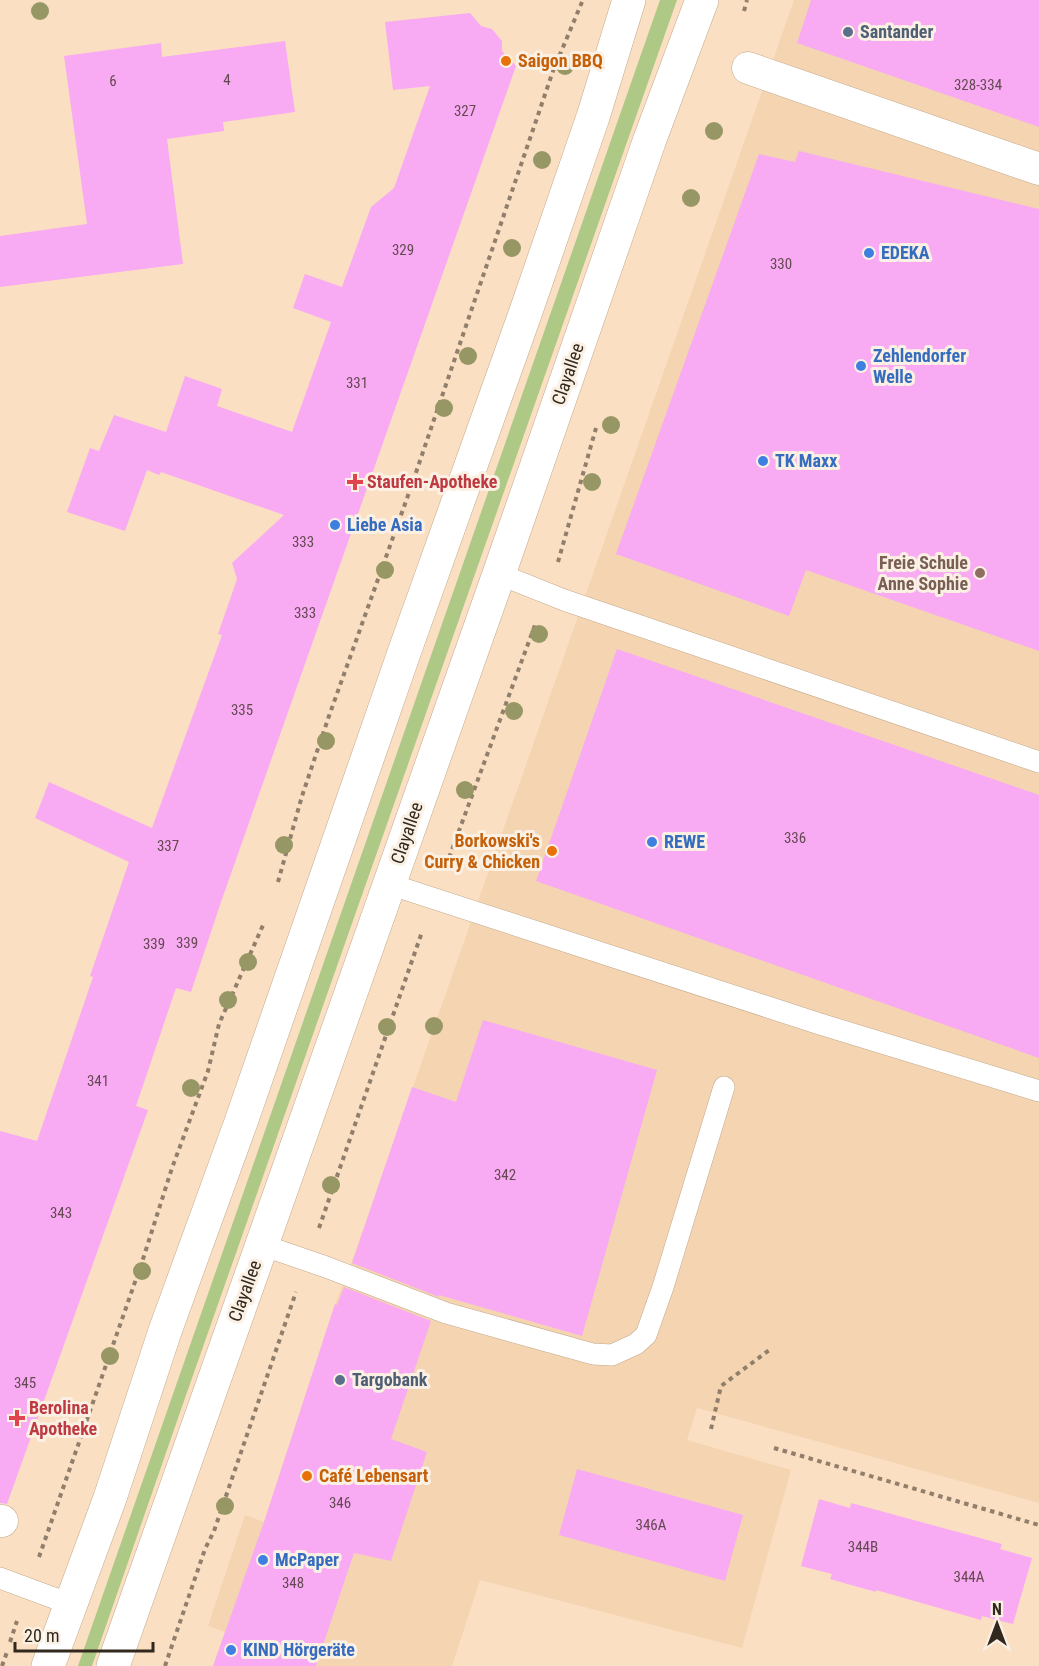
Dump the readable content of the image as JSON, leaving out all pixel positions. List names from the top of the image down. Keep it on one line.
{"streets":{"main road":["Clayallee"]},"places":{"other":["Santander","Saigon BBQ","EDEKA","Zehlendorfer Welle","TK Maxx","Liebe Asia","Freie Schule Anne Sophie","REWE","Borkowski's Curry & Chicken","Targobank","Café Lebensart","McPaper","KIND Hörgeräte"],"health":["Staufen-Apotheke","Berolina Apotheke"]},"house_numbers":["4","6","328-334","327","329","330","331","333","333","335","336","337","339","339","341","342","343","345","346","346A","344B","344A","348"],"scale_bar":"20 m","north":"top"}
